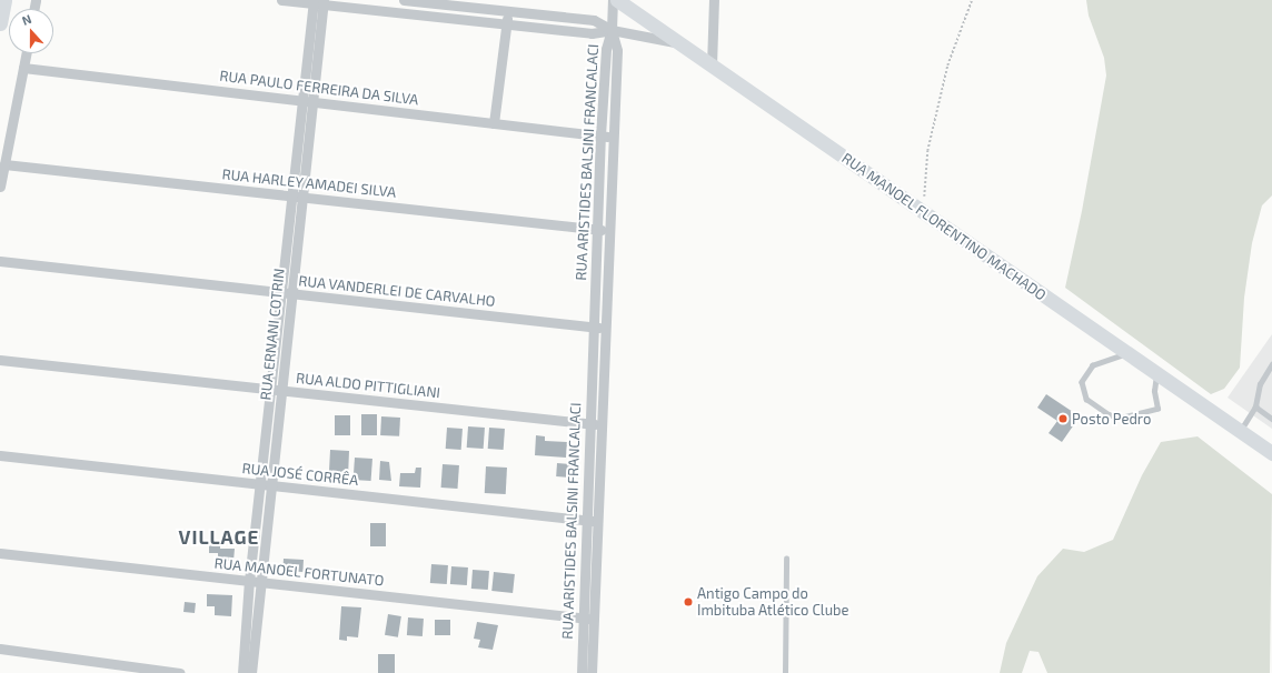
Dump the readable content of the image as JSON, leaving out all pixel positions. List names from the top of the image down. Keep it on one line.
{"streets":{"main road":["RUA MANOEL FLORENTINO MACHADO"],"street":["RUA PAULO FERREIRA DA SILVA","RUA ARISTIDES BALSINI FRANCALACI","RUA HARLEY AMADEI SILVA","RUA VANDERLEI DE CARVALHO","RUA ERNANI COTRIN","RUA ALDO PITTIGLIANI","RUA JOSÉ CORRÊA","RUA MANOEL FORTUNATO"]},"crossings":[["RUA PAULO FERREIRA DA SILVA","RUA ARISTIDES BALSINI FRANCALACI"],["RUA PAULO FERREIRA DA SILVA","RUA ERNANI COTRIN"],["RUA ARISTIDES BALSINI FRANCALACI","RUA HARLEY AMADEI SILVA"],["RUA ARISTIDES BALSINI FRANCALACI","RUA VANDERLEI DE CARVALHO"],["RUA ARISTIDES BALSINI FRANCALACI","RUA ALDO PITTIGLIANI"],["RUA ARISTIDES BALSINI FRANCALACI","RUA JOSÉ CORRÊA"],["RUA ARISTIDES BALSINI FRANCALACI","RUA MANOEL FORTUNATO"],["RUA HARLEY AMADEI SILVA","RUA ERNANI COTRIN"],["RUA VANDERLEI DE CARVALHO","RUA ERNANI COTRIN"],["RUA ERNANI COTRIN","RUA ALDO PITTIGLIANI"],["RUA ERNANI COTRIN","RUA JOSÉ CORRÊA"],["RUA ERNANI COTRIN","RUA MANOEL FORTUNATO"]],"districts":["VILLAGE"],"places":["Posto Pedro","Antigo Campo do Imbituba Atlético Clube"],"north":"top"}
